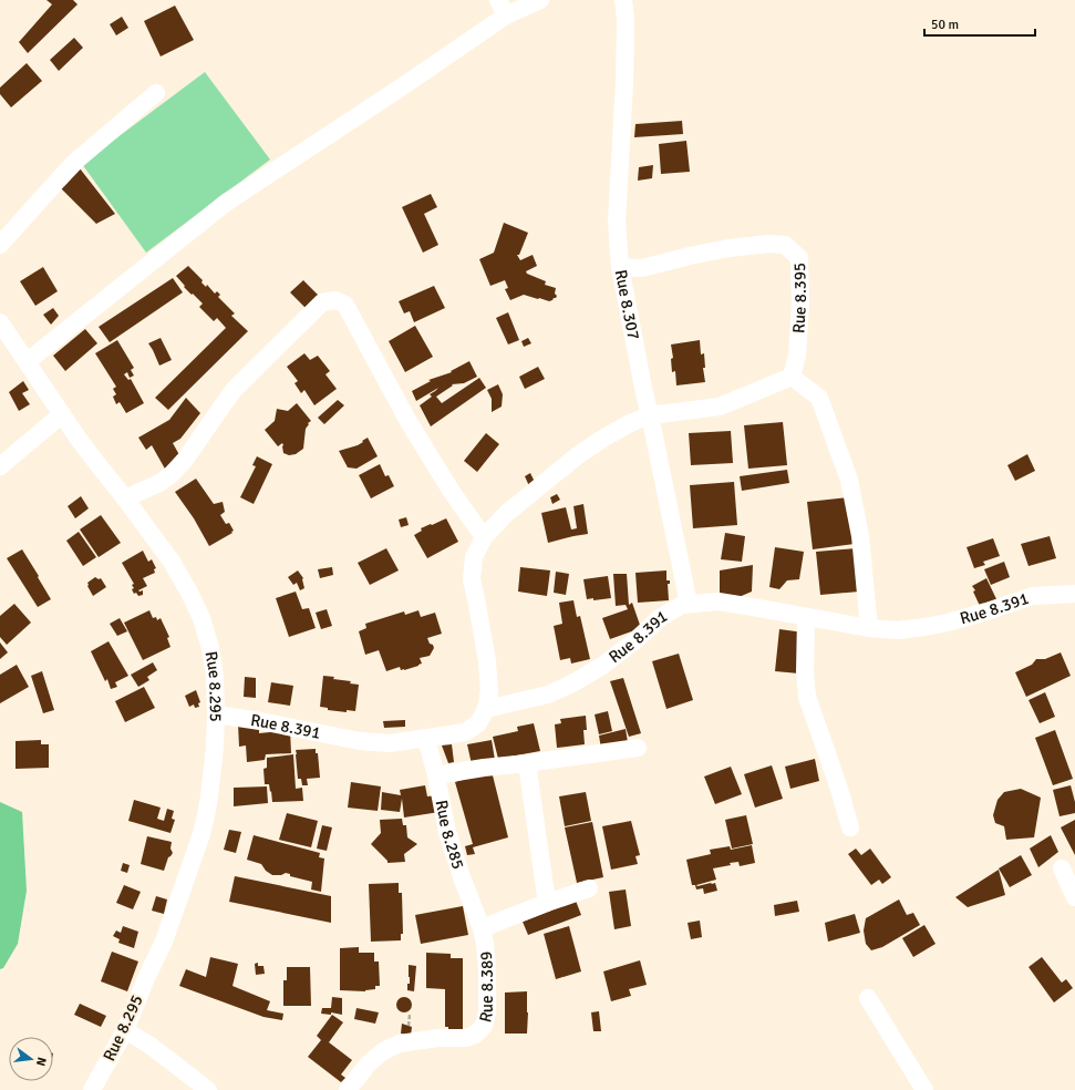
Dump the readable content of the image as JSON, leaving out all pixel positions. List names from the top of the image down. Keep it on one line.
{"streets":{"street":["Rue 8.395","Rue 8.307","Rue 8.391","Rue 8.295","Rue 8.285","Rue 8.389"]},"crossings":[["Rue 8.395","Rue 8.307"],["Rue 8.307","Rue 8.391"],["Rue 8.391","Rue 8.295"],["Rue 8.391","Rue 8.285"],["Rue 8.285","Rue 8.389"]],"scale_bar":"50 m","north":"right"}
